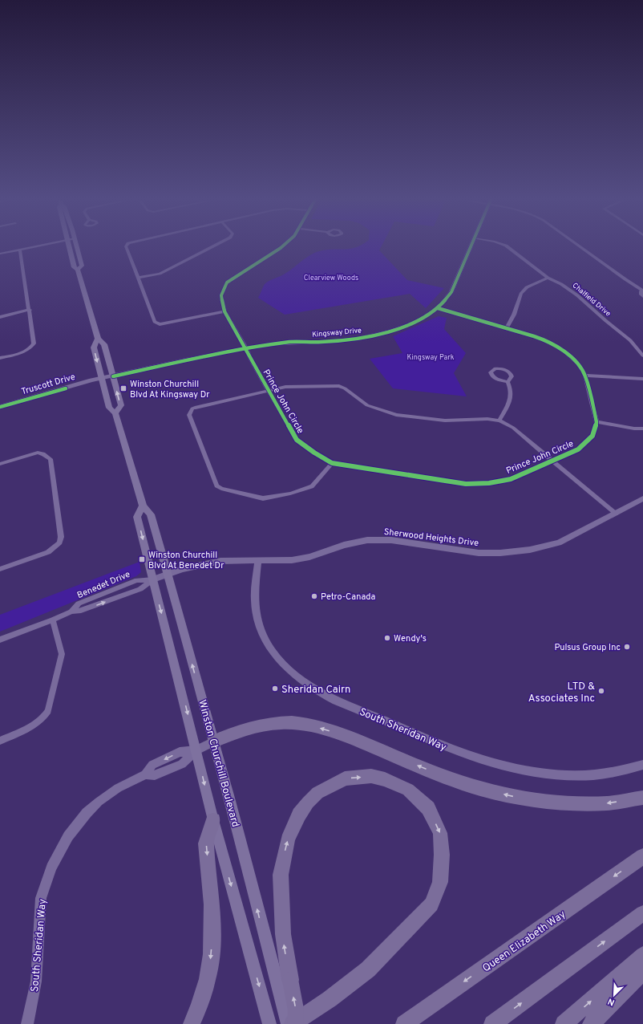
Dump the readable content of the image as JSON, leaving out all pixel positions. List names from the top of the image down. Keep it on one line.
{"streets":{"highway":["Queen Elizabeth Way"],"main road":["Winston Churchill Boulevard"],"street":["Chalfield Drive","Kingsway Drive","Truscott Drive","Prince John Circle","Sherwood Heights Drive","Benedet Drive","South Sheridan Way"]},"crossings":[["Kingsway Drive","Truscott Drive"],["Kingsway Drive","Prince John Circle"],["Kingsway Drive","Winston Churchill Boulevard"],["Truscott Drive","Winston Churchill Boulevard"],["Sherwood Heights Drive","Benedet Drive"],["Sherwood Heights Drive","South Sheridan Way"],["Sherwood Heights Drive","Winston Churchill Boulevard"],["Benedet Drive","Winston Churchill Boulevard"],["South Sheridan Way","Winston Churchill Boulevard"]],"parks":["Clearview Woods","Kingsway Park"],"places":{"transit":["Winston Churchill Blvd At Kingsway Dr","Winston Churchill Blvd At Benedet Dr"],"other":["Petro-Canada","Wendy's","Pulsus Group Inc","Sheridan Cairn","LTD & Associates Inc"]},"north":"bottom left"}
